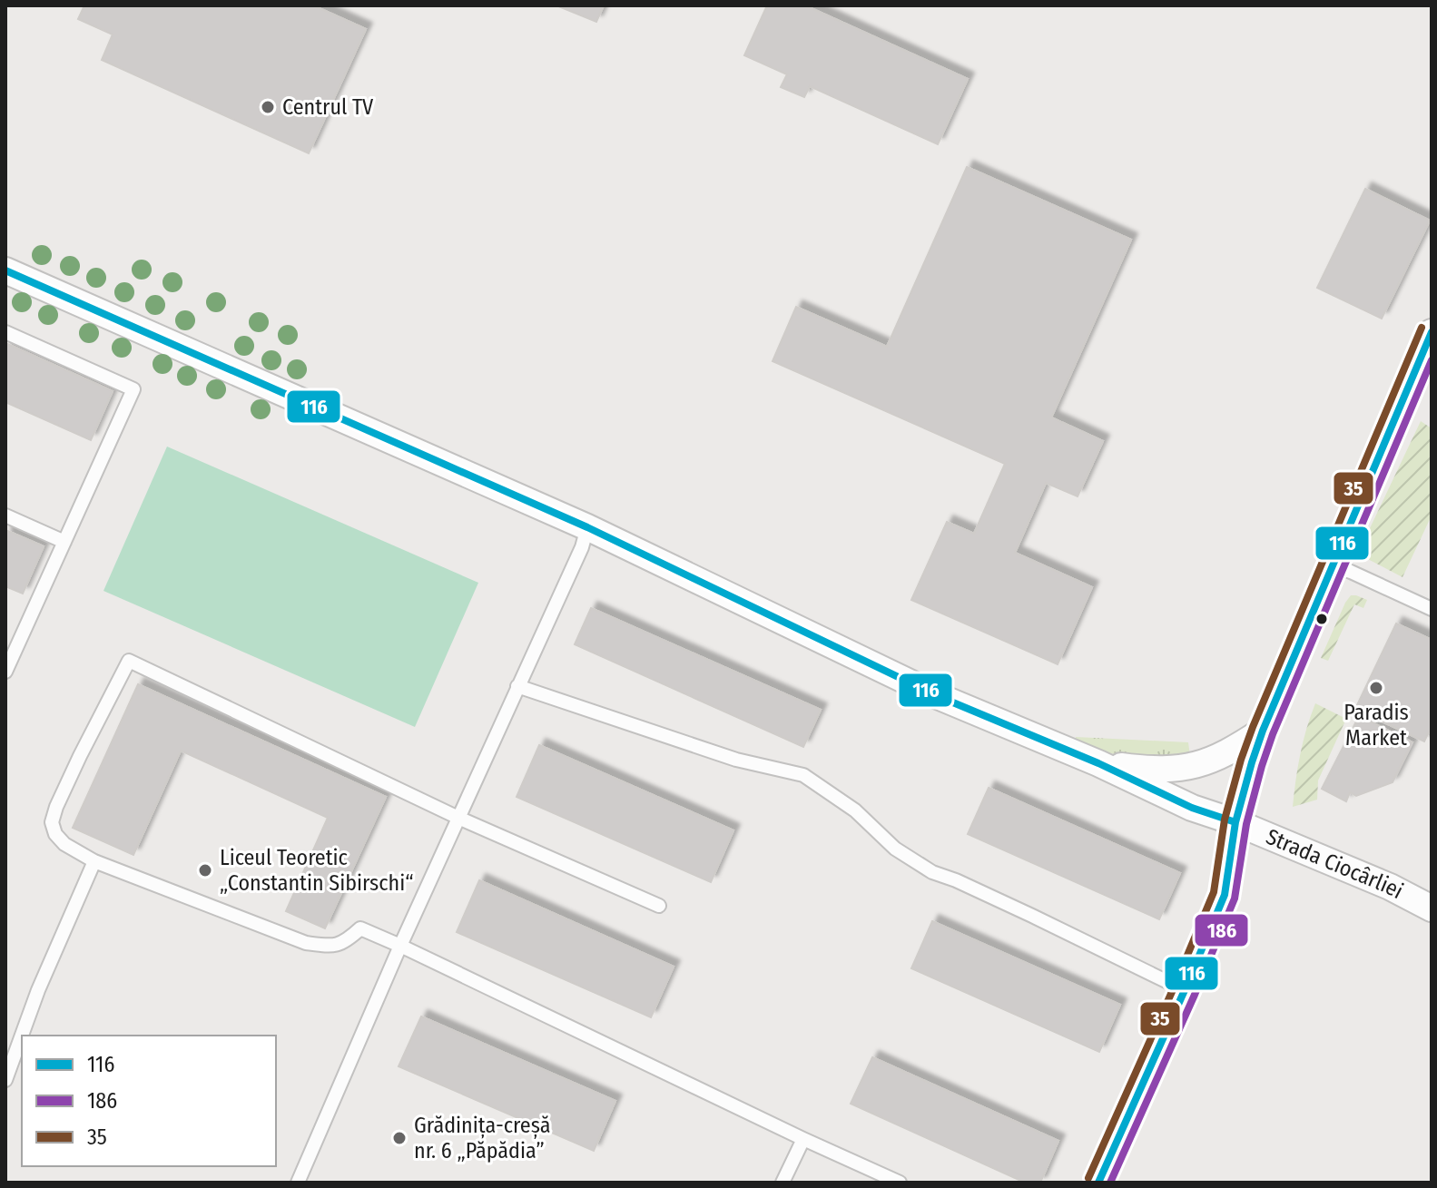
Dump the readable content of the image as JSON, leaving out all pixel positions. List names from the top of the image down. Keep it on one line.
{"streets":{"street":["Strada Ciocârliei"]},"places":["Centrul TV","Paradis Market","Liceul Teoretic „Constantin Sibirschi“","Grădinița-creșă nr. 6 „Păpădia”"],"lines":["transit line 116","transit line 35","transit line 186"],"legend":["116","186","35"]}
